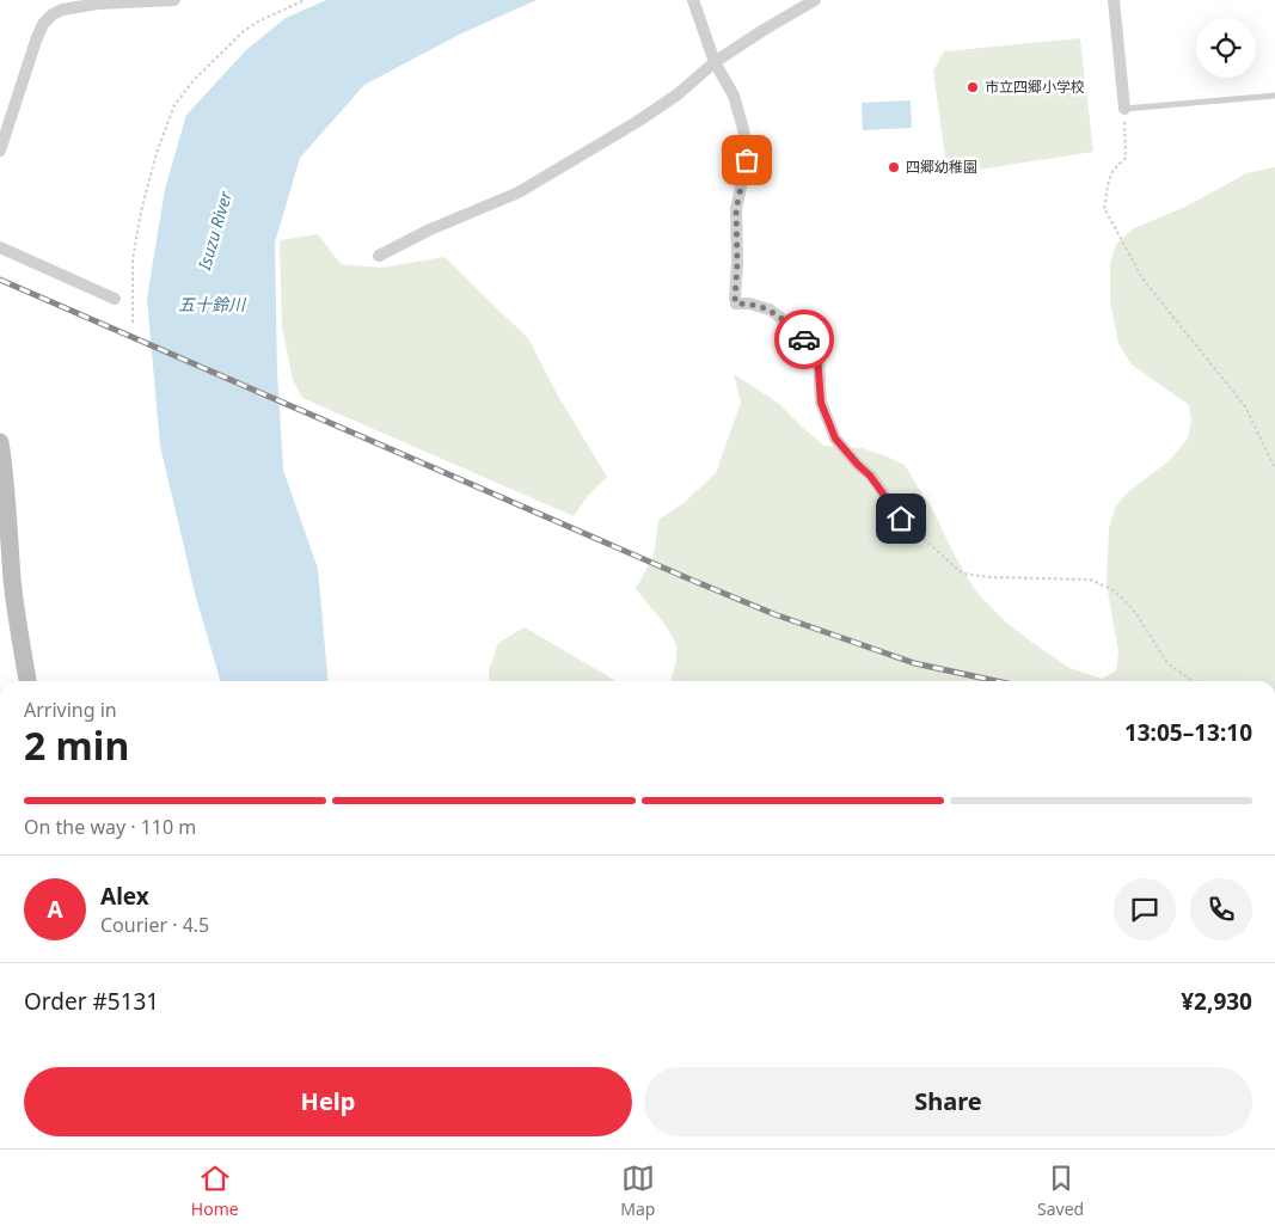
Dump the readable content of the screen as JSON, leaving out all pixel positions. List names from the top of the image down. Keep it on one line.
{"water":["Isuzu River","五十鈴川"],"places":["市立四郷小学校","四郷幼稚園"],"page":{"heading":["2 min","Arriving in","13:05–13:10"],"panel":["Alex","Courier · 4.5","Order #5131","¥2,930"],"bar":"On the way · 110 m","round":"A","buttons":["Help","Share"],"tabs":["Home","Map","Saved"]}}
